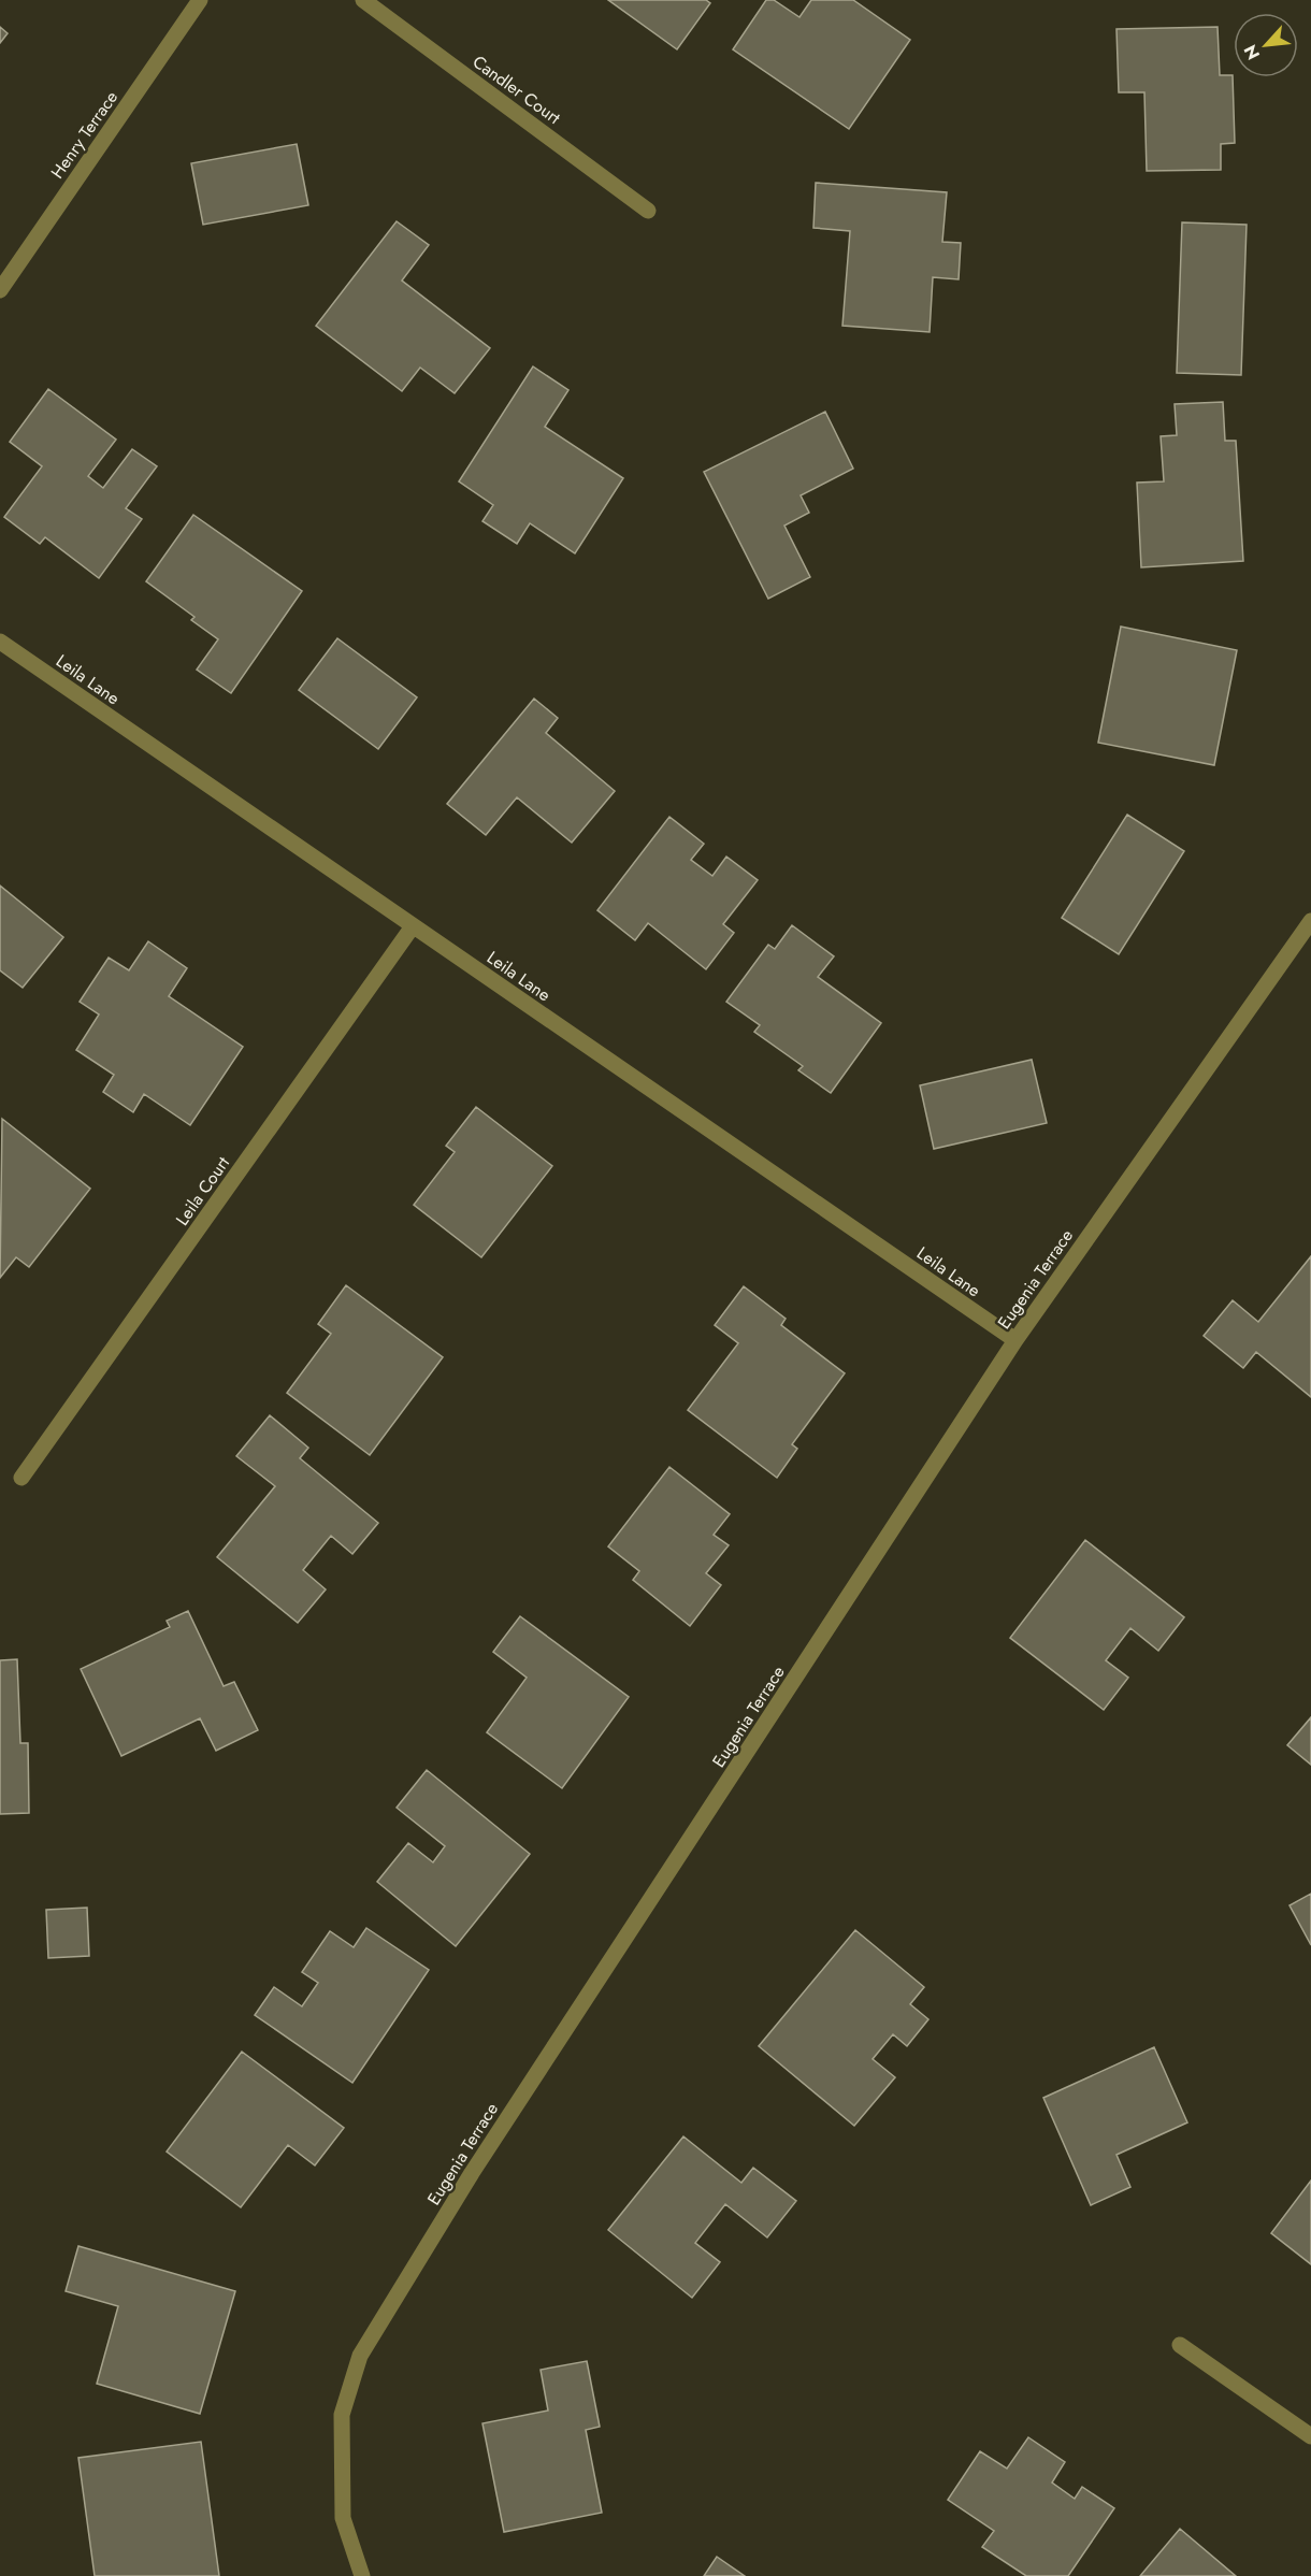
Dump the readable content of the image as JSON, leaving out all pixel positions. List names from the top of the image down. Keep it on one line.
{"streets":{"street":["Candler Court","Henry Terrace","Leila Lane","Leila Court","Eugenia Terrace"]},"crossings":[["Leila Lane","Leila Court"],["Leila Lane","Eugenia Terrace"]],"north":"bottom left"}
